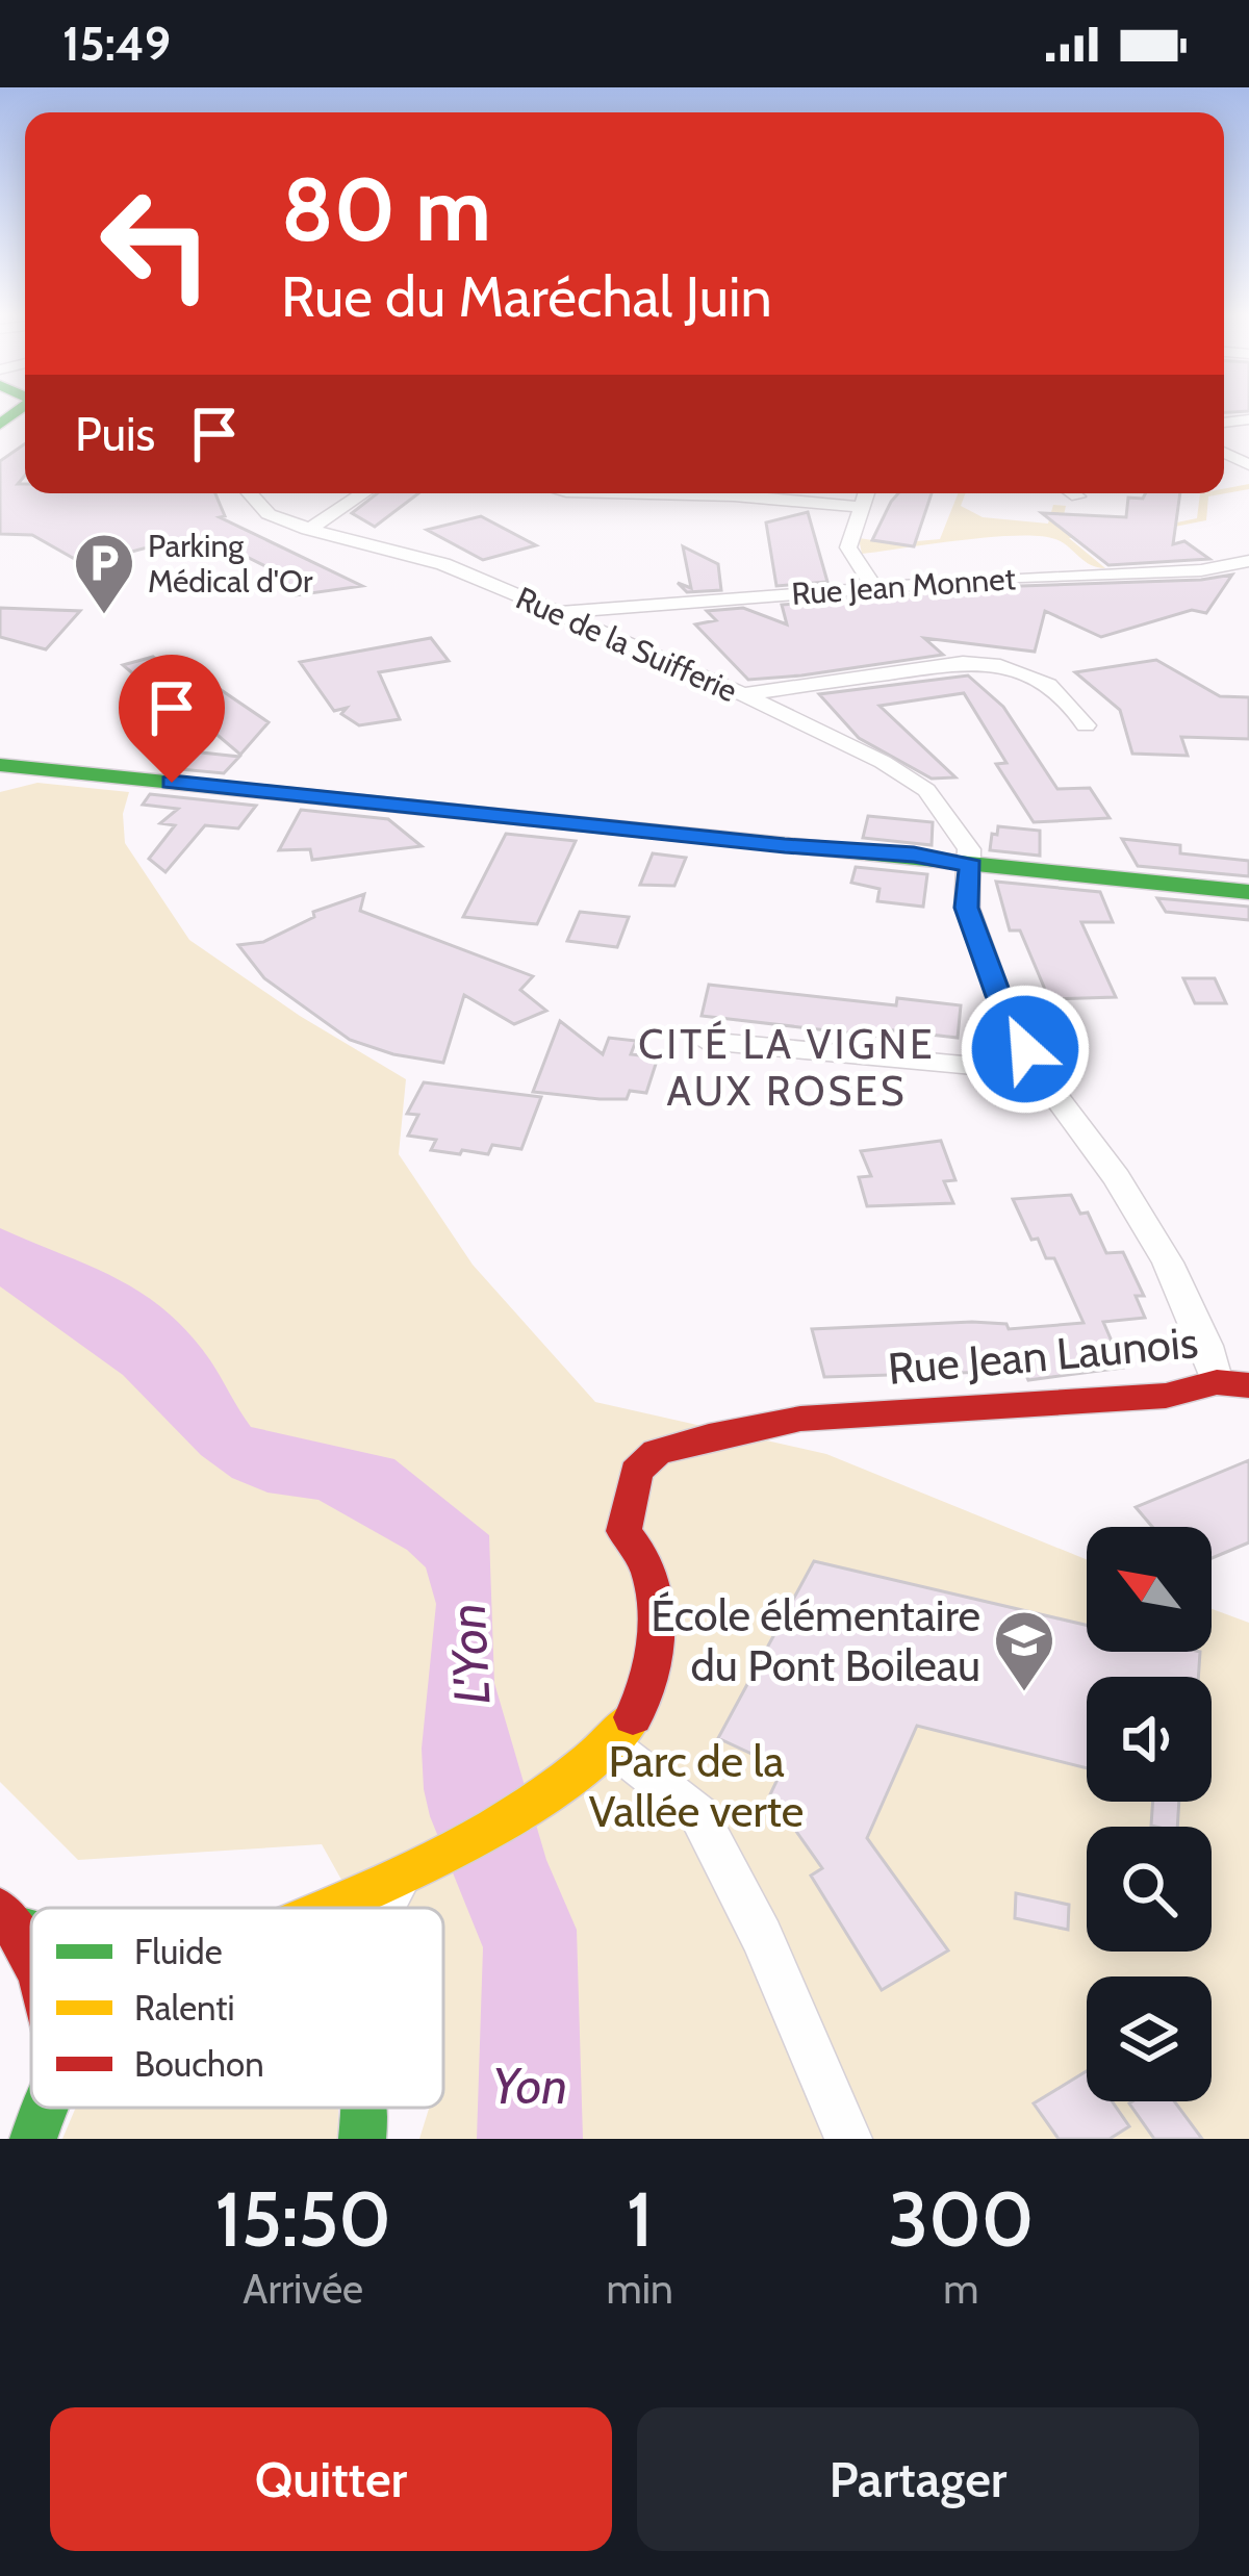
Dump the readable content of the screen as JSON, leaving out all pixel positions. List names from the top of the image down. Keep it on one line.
{"streets":{"main road":["Rue Jean Launois"],"street":["Rue Jean Monnet","Rue de la Suifferie"]},"crossings":[["Rue Jean Monnet","Rue de la Suifferie"]],"districts":["CITÉ LA VIGNE AUX ROSES"],"water":["L'Yon","Yon"],"parks":["Parc de la Vallée verte"],"places":{"parking":["Parking Médical d'Or"],"school or university":["École élémentaire du Pont Boileau"]},"legend":["Fluide","Ralenti","Bouchon"],"north":"top left","page":{"status":"15:49","turn":["80 m","Rue du Maréchal Juin"],"then":"Puis","eta":["15:50","Arrivée","1","min","300","m"],"buttons":["Quitter","Partager"]}}
